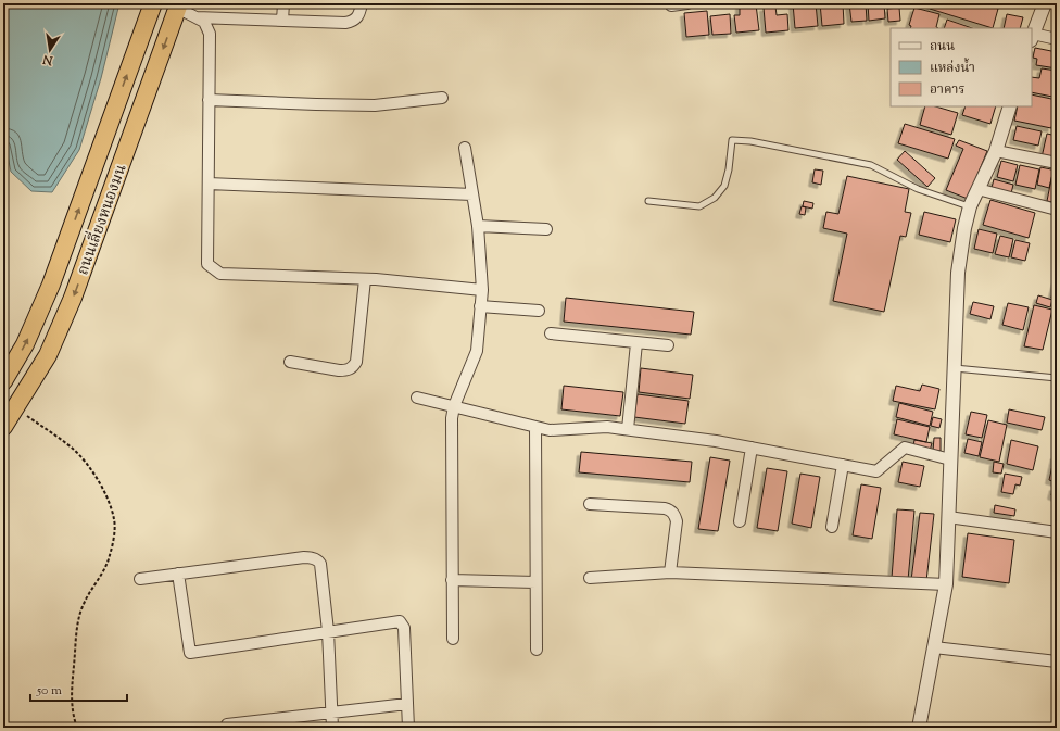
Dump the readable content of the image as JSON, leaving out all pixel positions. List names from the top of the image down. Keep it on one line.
{"streets":{"highway":["ถนนเลี่ยงหนองมน"]},"legend":["ถนน","แหล่งน้ำ","อาคาร"],"scale_bar":"50 m","north":"bottom"}
